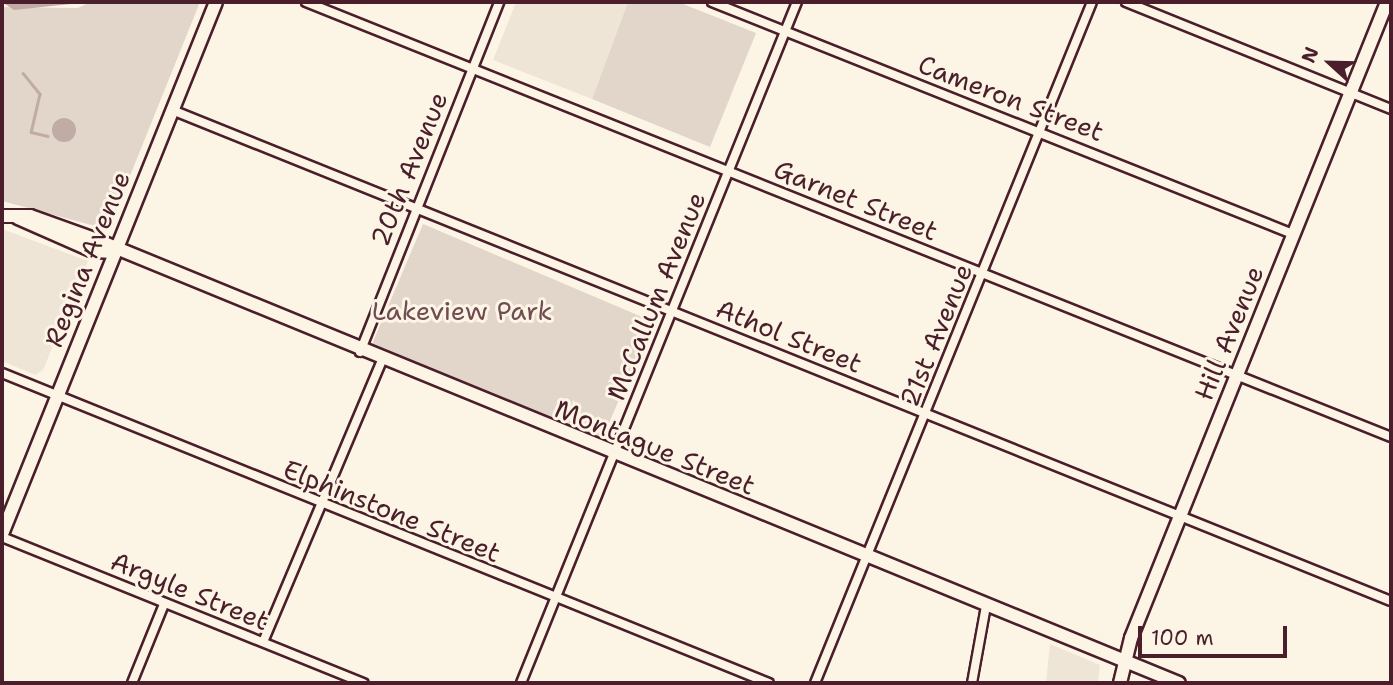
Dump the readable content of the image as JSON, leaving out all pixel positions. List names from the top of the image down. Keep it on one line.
{"streets":{"street":["Cameron Street","20th Avenue","Garnet Street","Regina Avenue","McCallum Avenue","Hill Avenue","21st Avenue","Athol Street","Montague Street","Elphinstone Street","Argyle Street"]},"crossings":[["Cameron Street","McCallum Avenue"],["Cameron Street","Hill Avenue"],["Cameron Street","21st Avenue"],["20th Avenue","Garnet Street"],["20th Avenue","Athol Street"],["20th Avenue","Montague Street"],["Garnet Street","McCallum Avenue"],["Garnet Street","Hill Avenue"],["Garnet Street","21st Avenue"],["Regina Avenue","Athol Street"],["Regina Avenue","Montague Street"],["Regina Avenue","Elphinstone Street"],["Regina Avenue","Argyle Street"],["McCallum Avenue","Athol Street"],["McCallum Avenue","Montague Street"],["McCallum Avenue","Elphinstone Street"],["Hill Avenue","Athol Street"],["Hill Avenue","Montague Street"],["21st Avenue","Athol Street"],["21st Avenue","Montague Street"]],"parks":["Lakeview Park"],"scale_bar":"100 m","north":"left"}
